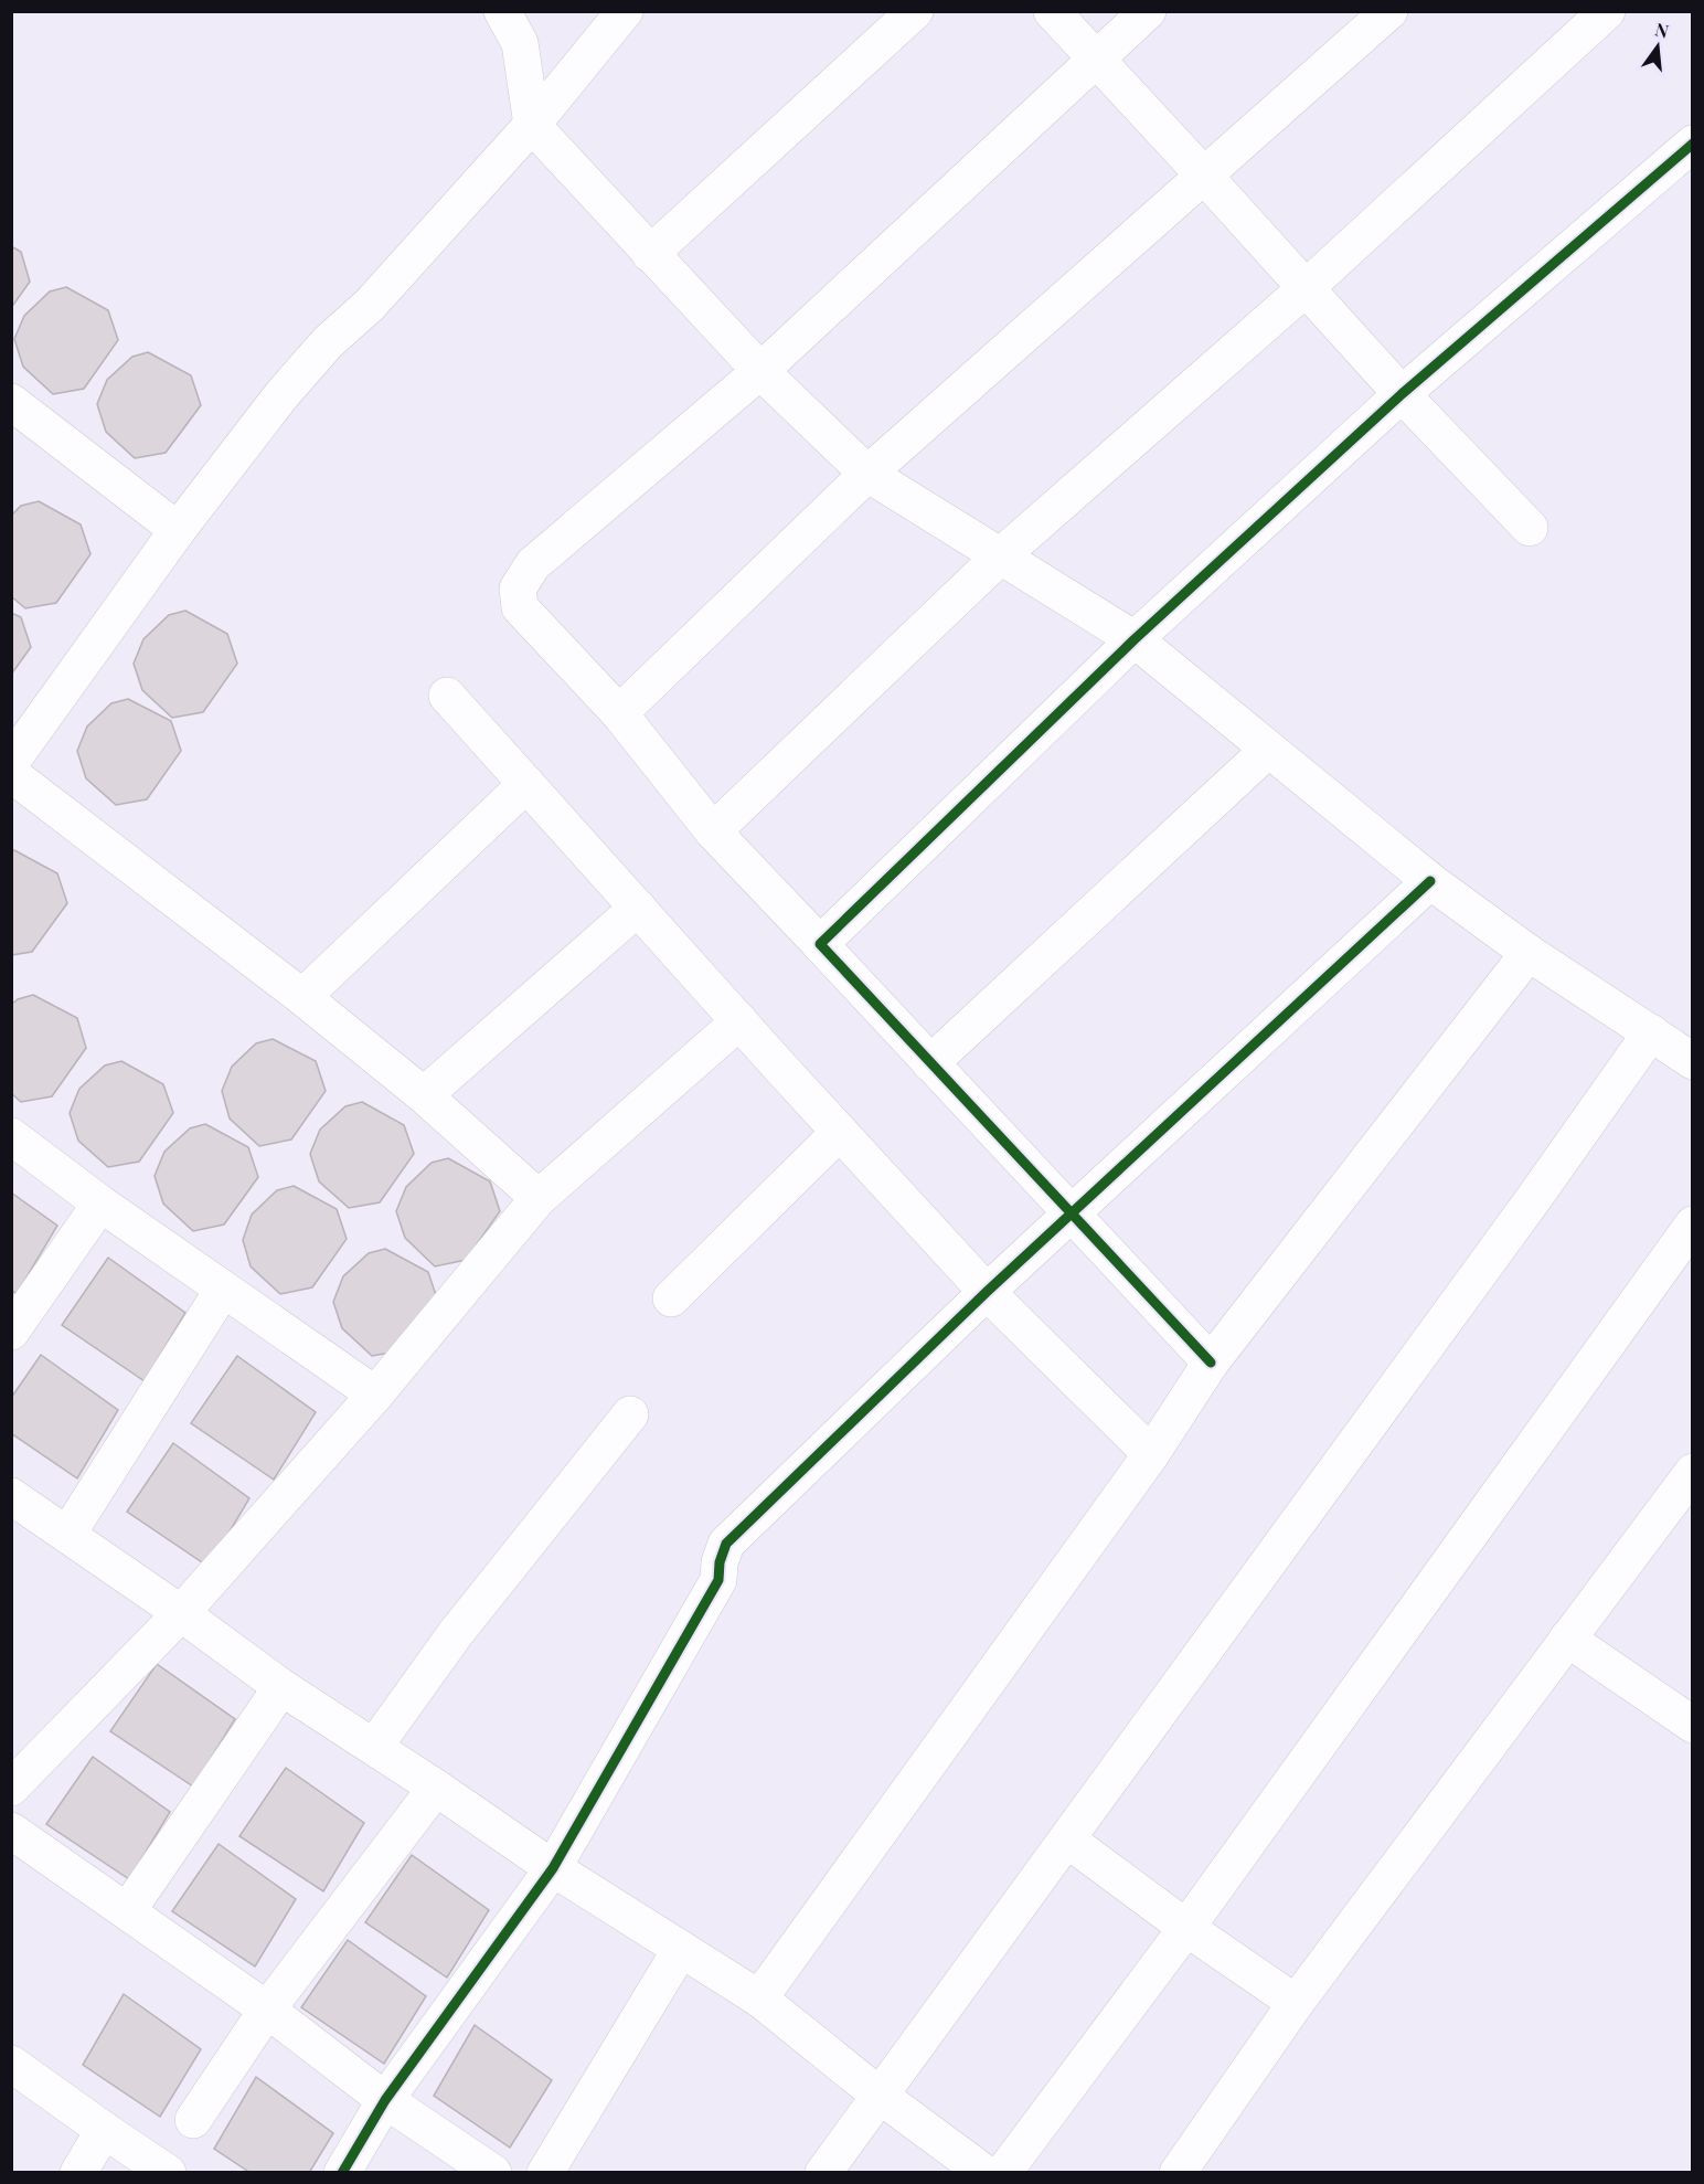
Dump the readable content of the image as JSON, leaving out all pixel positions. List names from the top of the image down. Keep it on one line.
{"north":"top"}
